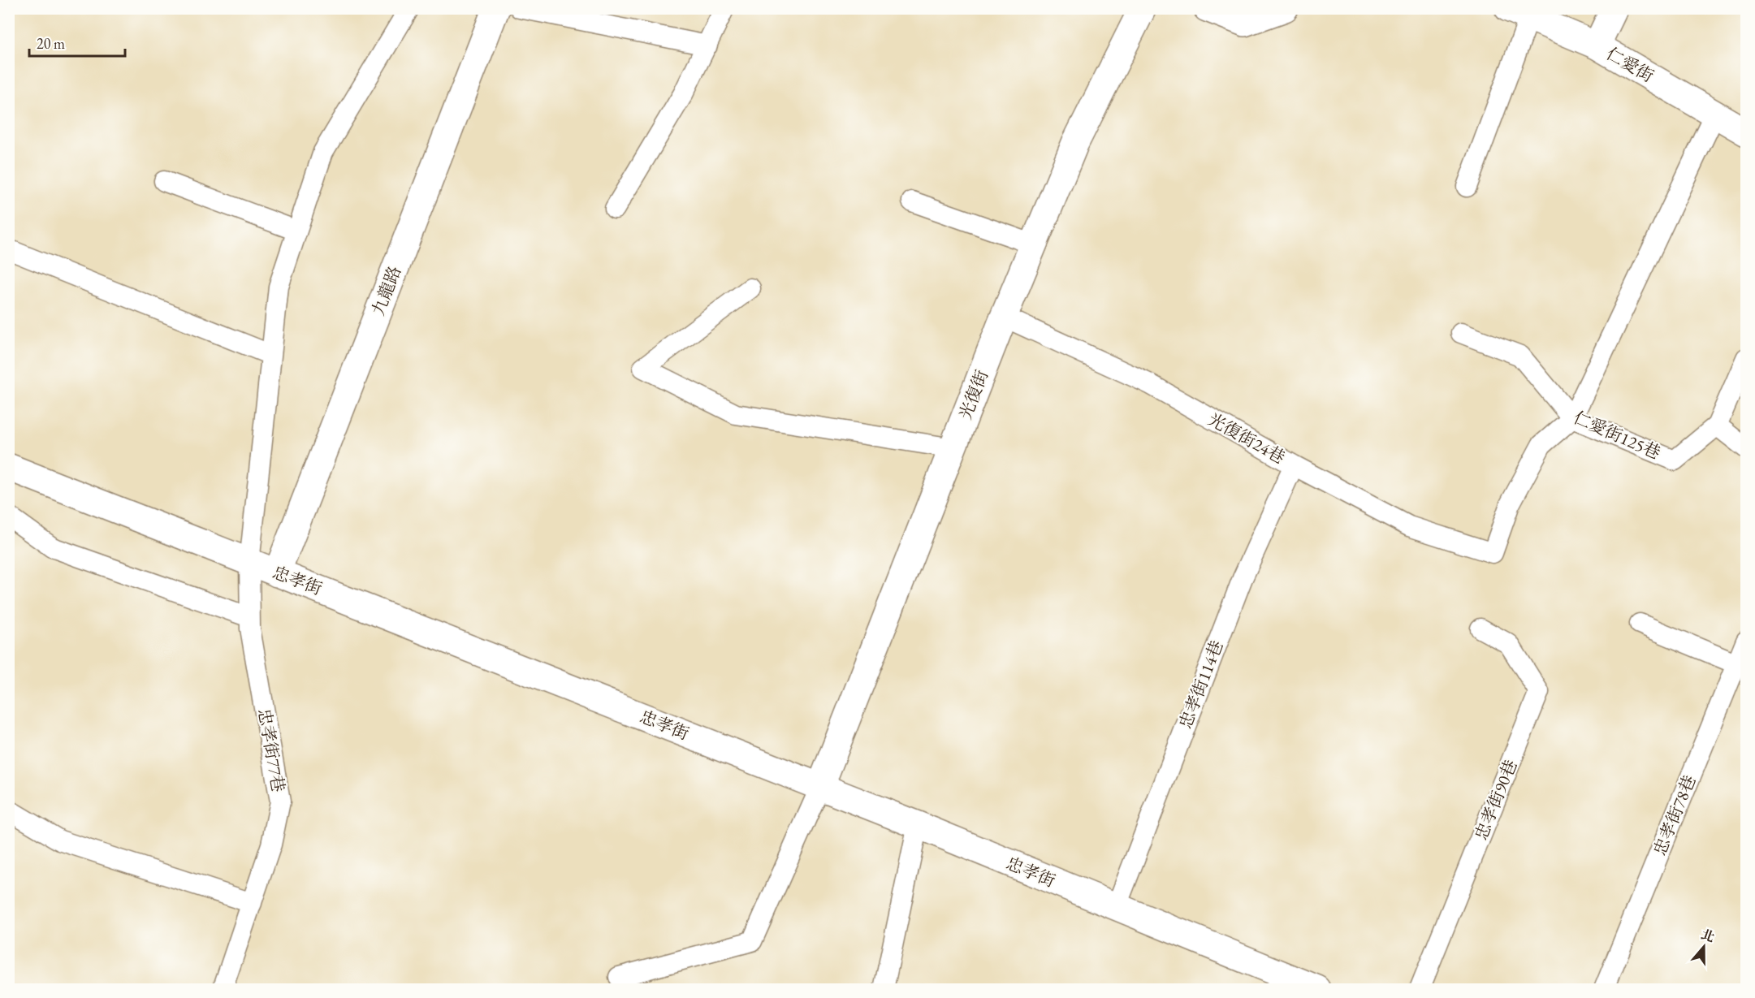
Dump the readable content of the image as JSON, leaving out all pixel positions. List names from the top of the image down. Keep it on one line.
{"streets":{"street":["仁愛街","九龍路","光復街","忠孝街"],"lane":["仁愛街125巷","光復街24巷","忠孝街114巷","忠孝街77巷","忠孝街90巷","忠孝街78巷"]},"crossings":[["九龍路","忠孝街"],["光復街","光復街24巷"],["光復街","忠孝街"],["仁愛街125巷","光復街24巷"],["光復街24巷","忠孝街114巷"],["忠孝街","忠孝街114巷"],["忠孝街","忠孝街77巷"]],"scale_bar":"20 m","north":"top"}
